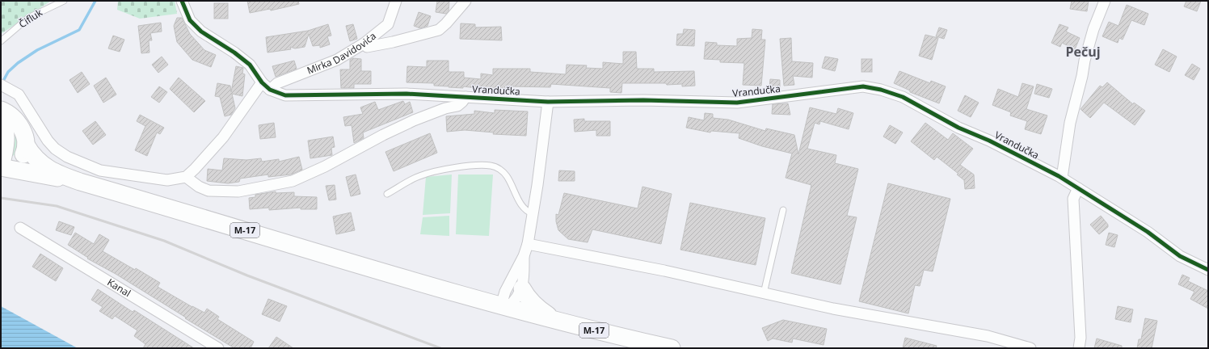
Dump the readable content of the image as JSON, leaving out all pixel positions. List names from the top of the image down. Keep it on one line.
{"streets":{"main road":["M-17"],"street":["Mirka Davidovića","Vrandučka","Kanal"],"lane":["Čifluk"]},"crossings":[["Mirka Davidovića","Vrandučka"]],"districts":["Pečuj"]}
